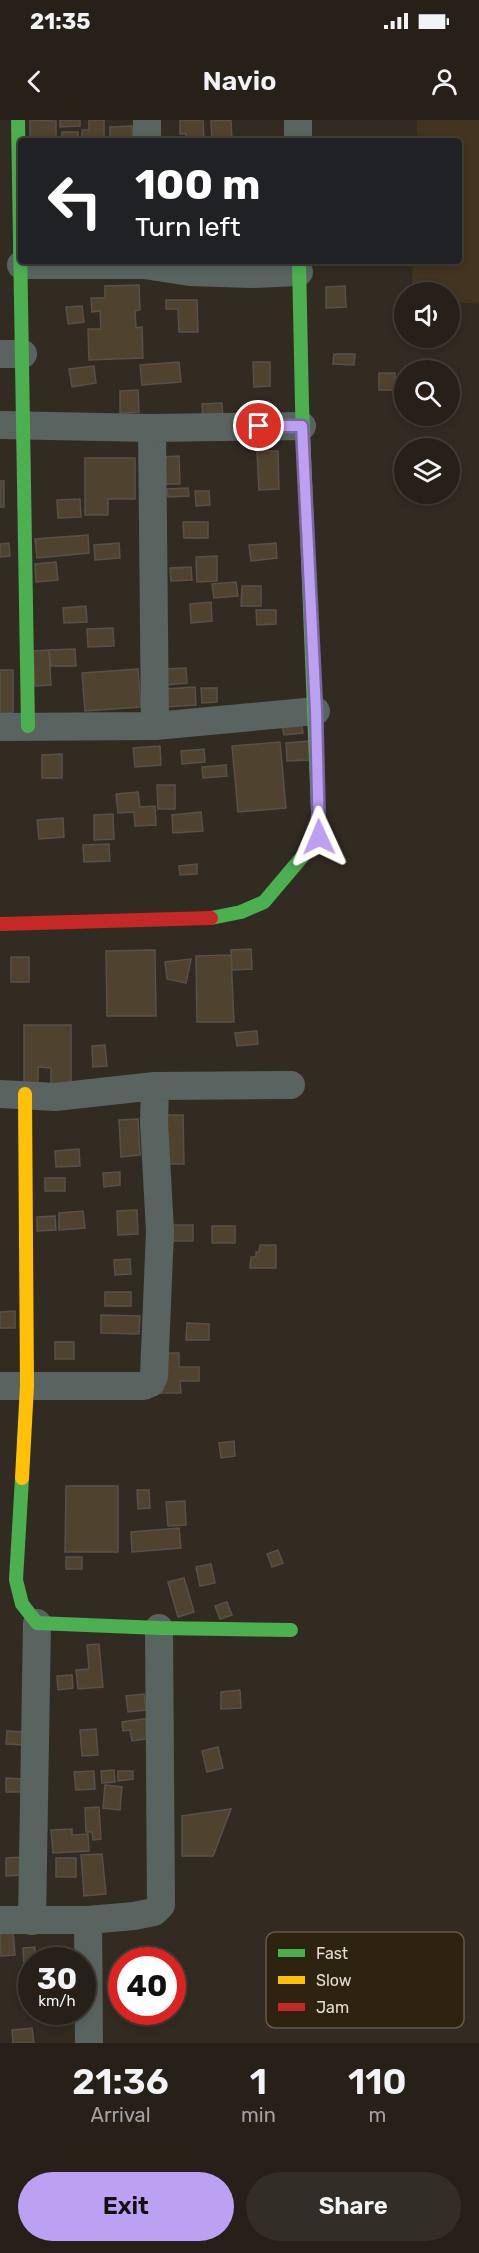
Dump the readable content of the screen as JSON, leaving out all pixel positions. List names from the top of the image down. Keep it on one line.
{"legend":["Fast","Slow","Jam"],"page":{"status":"21:35","header":"Navio","turn":["100 m","Turn left"],"speed":"30 km/h","limit":"40","eta":["21:36","Arrival","1","min","110","m"],"buttons":["Exit","Share"]}}
